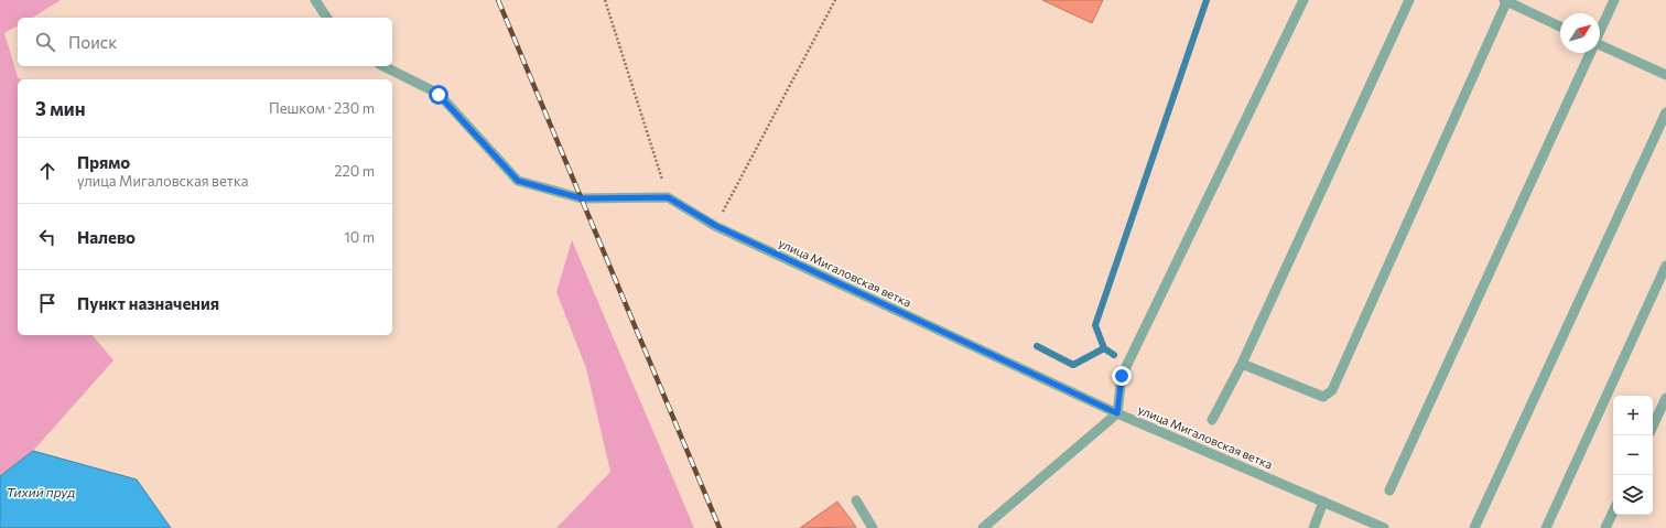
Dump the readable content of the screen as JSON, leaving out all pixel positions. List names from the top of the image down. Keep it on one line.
{"streets":{"lane":["улица Мигаловская ветка"]},"water":["Тихий пруд"],"north":"top right","page":{"search":"Поиск","heading":["3 мин","Пешком · 230 m"],"list":[["Прямо","улица Мигаловская ветка","220 m"],["Налево","10 m"],"Пункт назначения"],"map_buttons":["+","−"]}}
